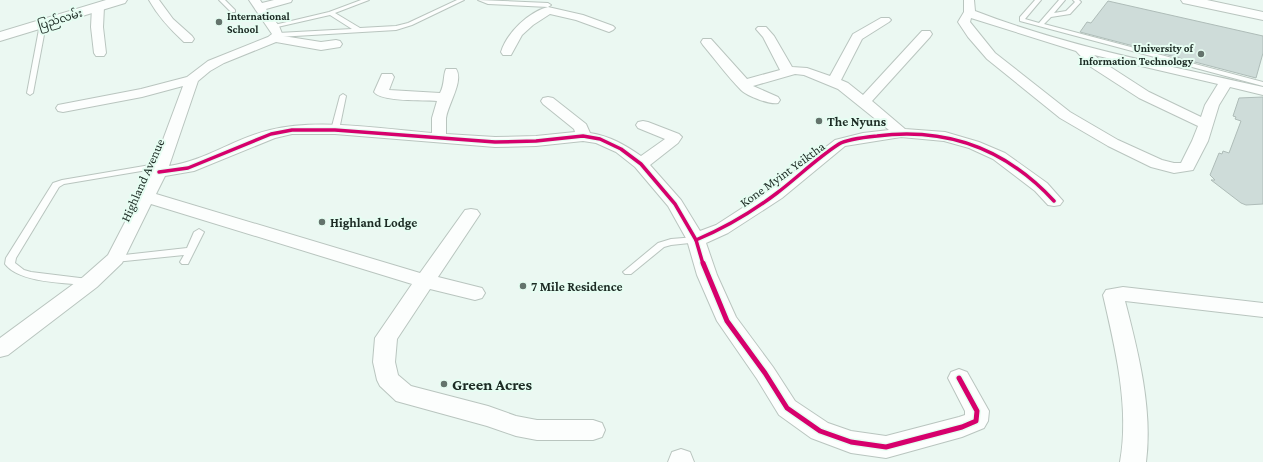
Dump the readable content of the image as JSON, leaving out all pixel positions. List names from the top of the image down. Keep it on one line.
{"streets":{"main road":["ပြည်လမ်း"],"street":["Kone Myint Yeiktha","Highland Avenue"]},"places":["International School","University of Information Technology","The Nyuns","Highland Lodge","7 Mile Residence","Green Acres"]}
